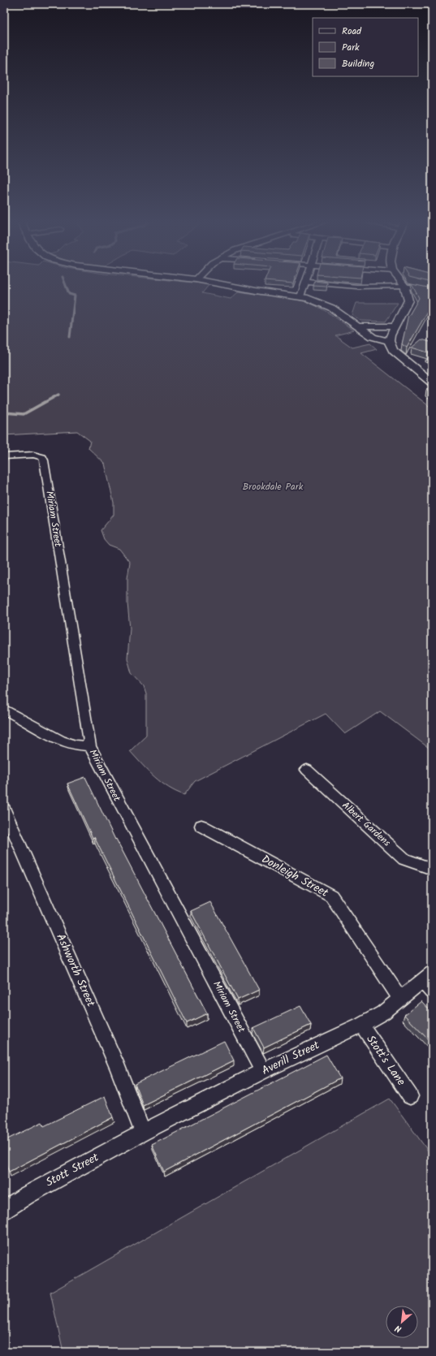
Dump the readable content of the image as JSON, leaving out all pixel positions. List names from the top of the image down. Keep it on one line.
{"streets":{"street":["Miriam Street","Albert Gardens","Donleigh Street","Ashworth Street","Averill Street","Stott's Lane","Stott Street"]},"crossings":[["Miriam Street","Averill Street"],["Donleigh Street","Averill Street"],["Ashworth Street","Averill Street"],["Ashworth Street","Stott Street"],["Averill Street","Stott's Lane"],["Averill Street","Stott Street"]],"parks":["Brookdale Park"],"legend":["Road","Park","Building"],"north":"bottom left"}
